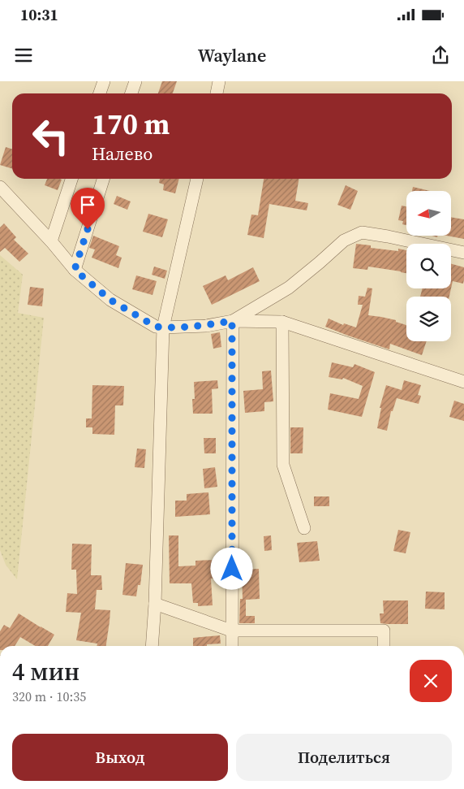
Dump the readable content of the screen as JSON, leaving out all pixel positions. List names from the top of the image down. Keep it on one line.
{"north":"left","page":{"status":"10:31","header":"Waylane","turn":["170 m","Налево"],"heading":["4 мин","320 m · 10:35"],"buttons":["Выход","Поделиться"]}}
